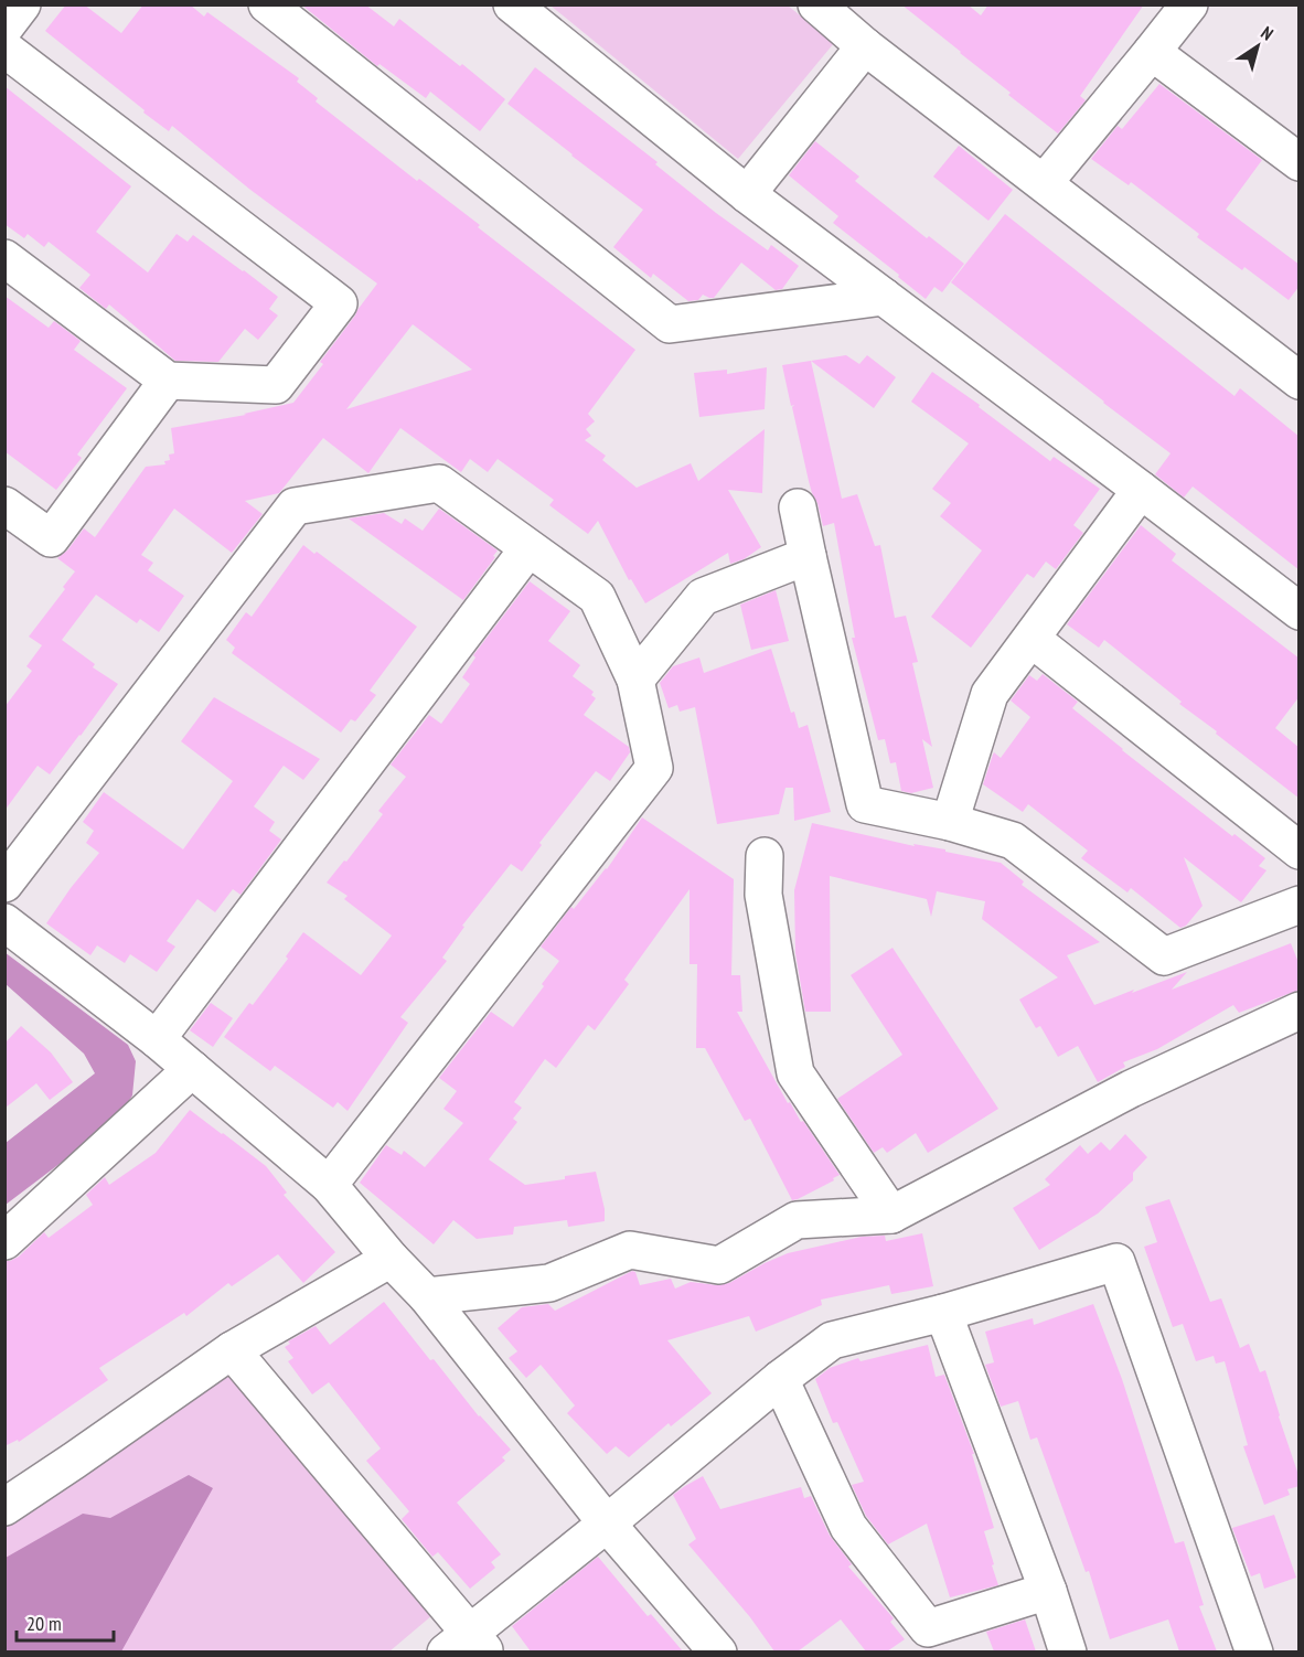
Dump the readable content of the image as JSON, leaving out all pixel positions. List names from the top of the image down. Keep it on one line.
{"scale_bar":"20 m","north":"top right"}
